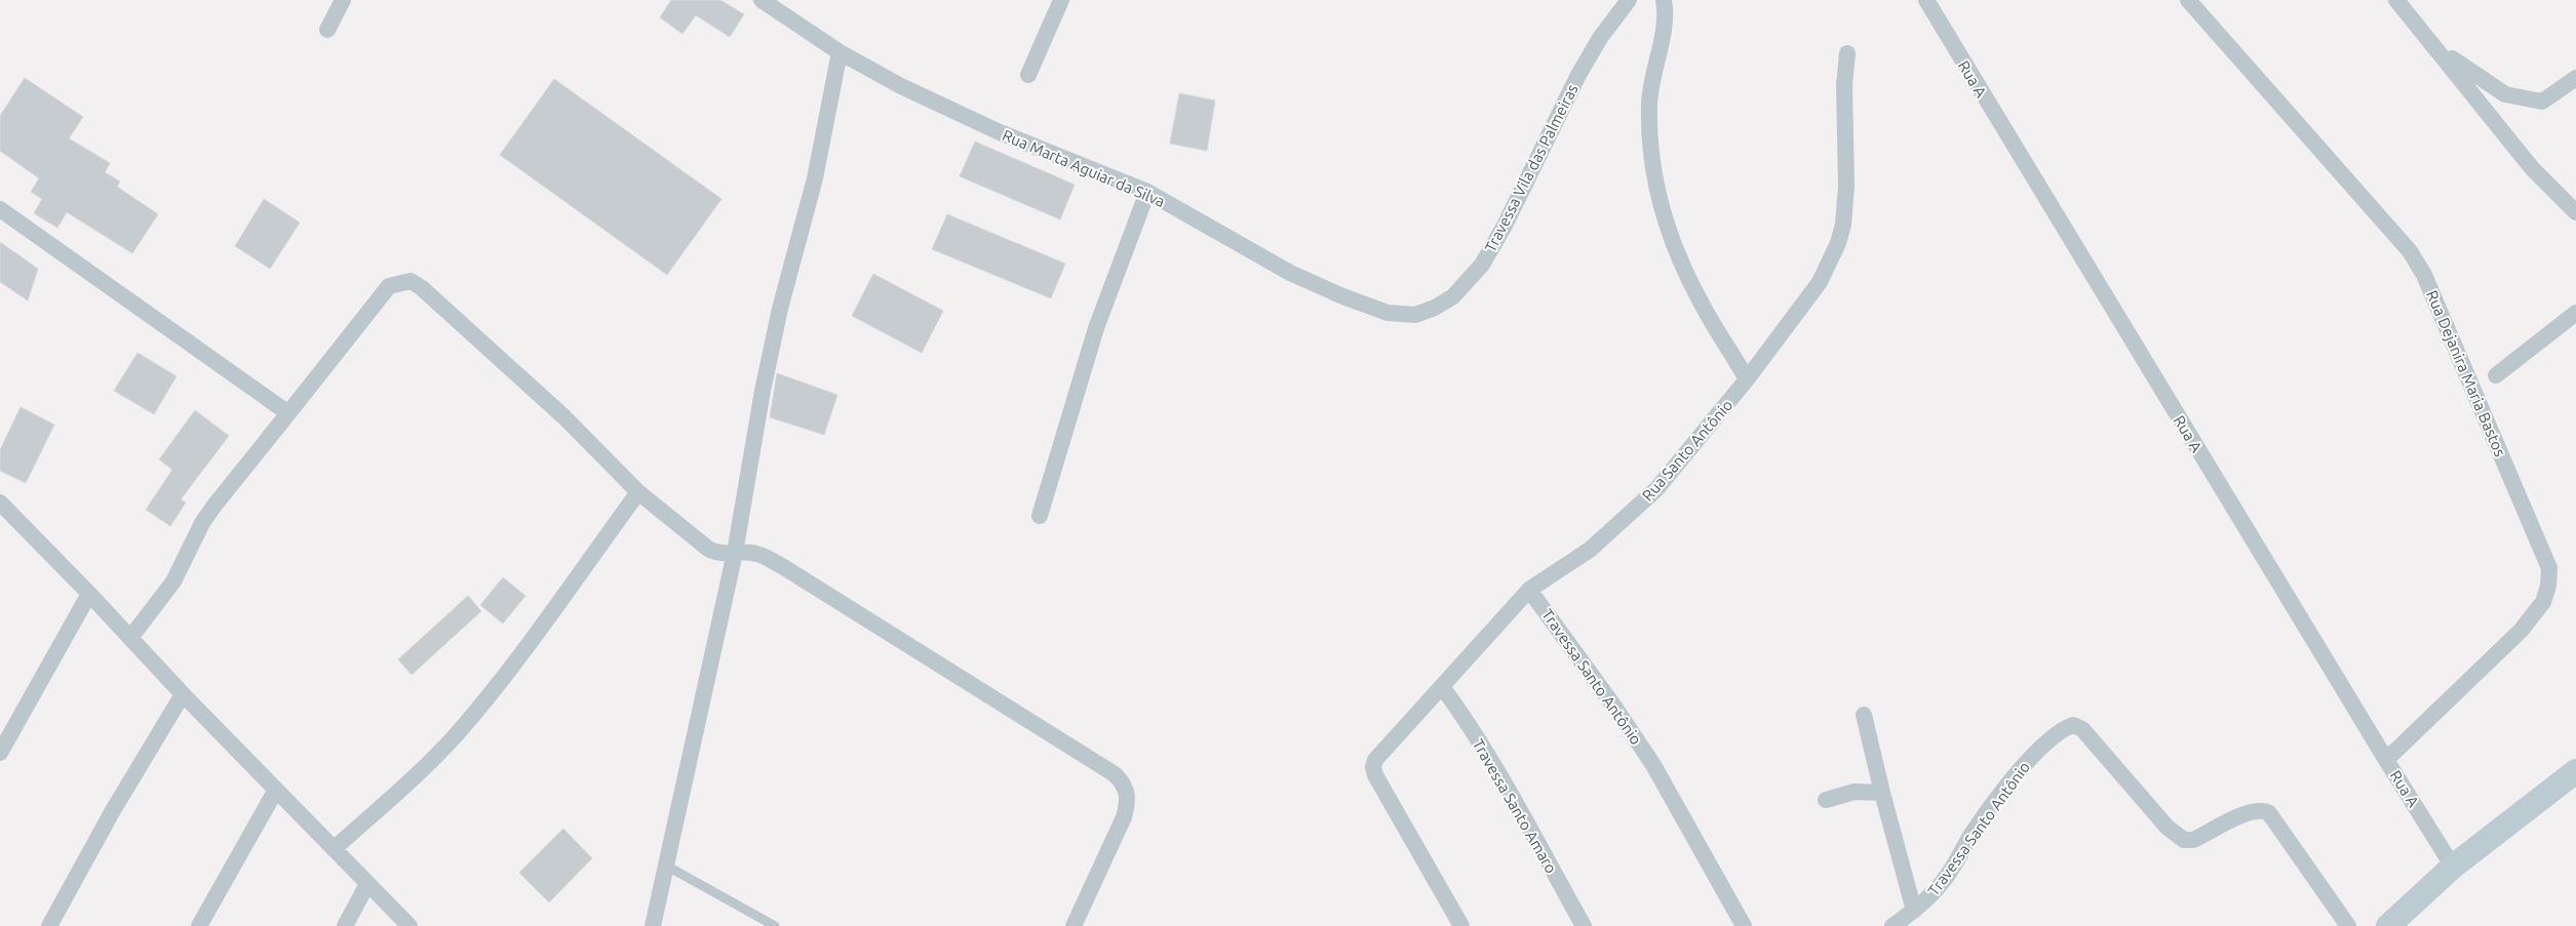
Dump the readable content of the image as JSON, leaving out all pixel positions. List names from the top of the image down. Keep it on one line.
{"streets":{"street":["Rua A","Rua Marta Aguiar da Silva","Travessa Vila das Palmeiras","Rua Dejanira Maria Bastos","Rua Santo Antônio","Travessa Santo Antônio","Travessa Santo Amaro"]},"crossings":[["Rua A","Rua Dejanira Maria Bastos"],["Rua Marta Aguiar da Silva","Travessa Vila das Palmeiras"],["Rua Santo Antônio","Travessa Santo Antônio"],["Rua Santo Antônio","Travessa Santo Amaro"]]}
